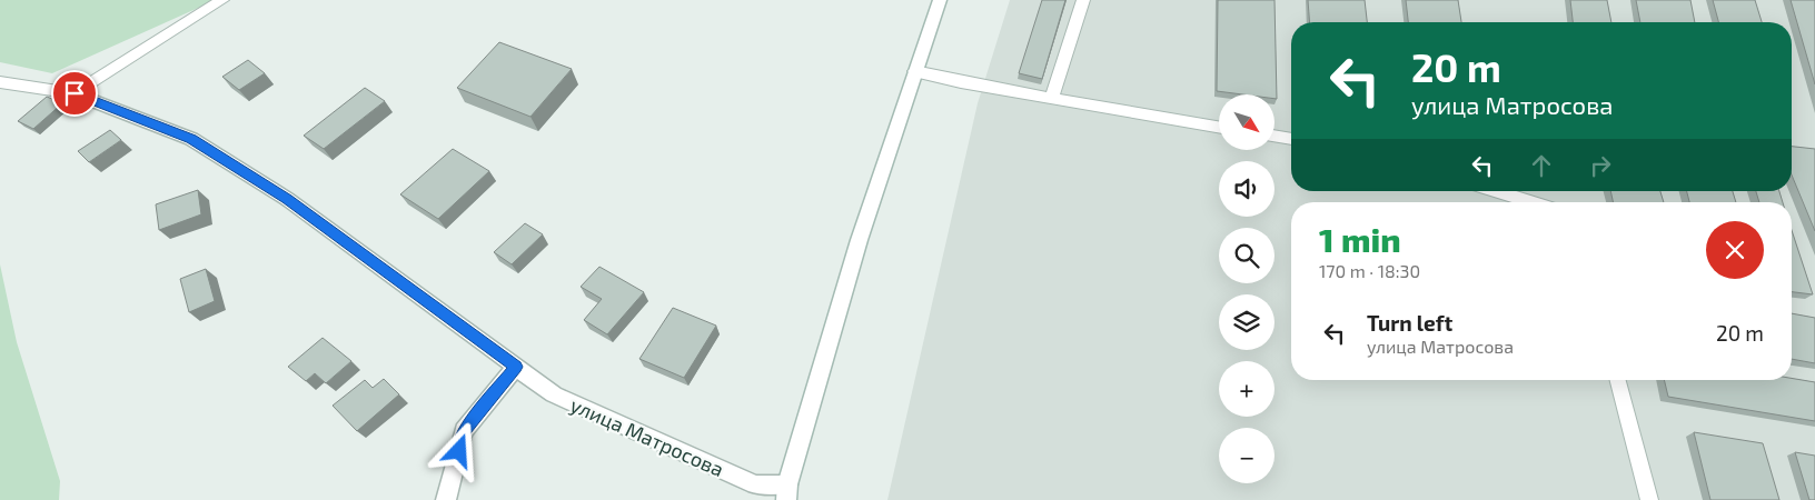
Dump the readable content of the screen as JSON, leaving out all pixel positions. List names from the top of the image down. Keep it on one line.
{"streets":{"street":["улица Матросова"]},"north":"bottom right","page":{"turn":["20 m","улица Матросова"],"map_buttons":["+","−"],"heading":["1 min","170 m · 18:30"],"list":[{"name":"Turn left","note":"улица Матросова","value":"20 m"}]}}
